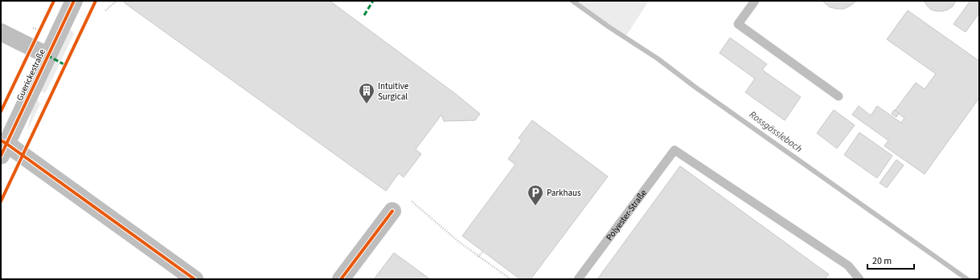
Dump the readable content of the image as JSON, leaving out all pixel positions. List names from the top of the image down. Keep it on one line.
{"streets":{"street":["Guerickestraße"],"lane":["Polyester-Straße"]},"water":["Rossgässlebach"],"places":{"building":["Intuitive Surgical"],"parking":["Parkhaus"]},"scale_bar":"20 m"}
